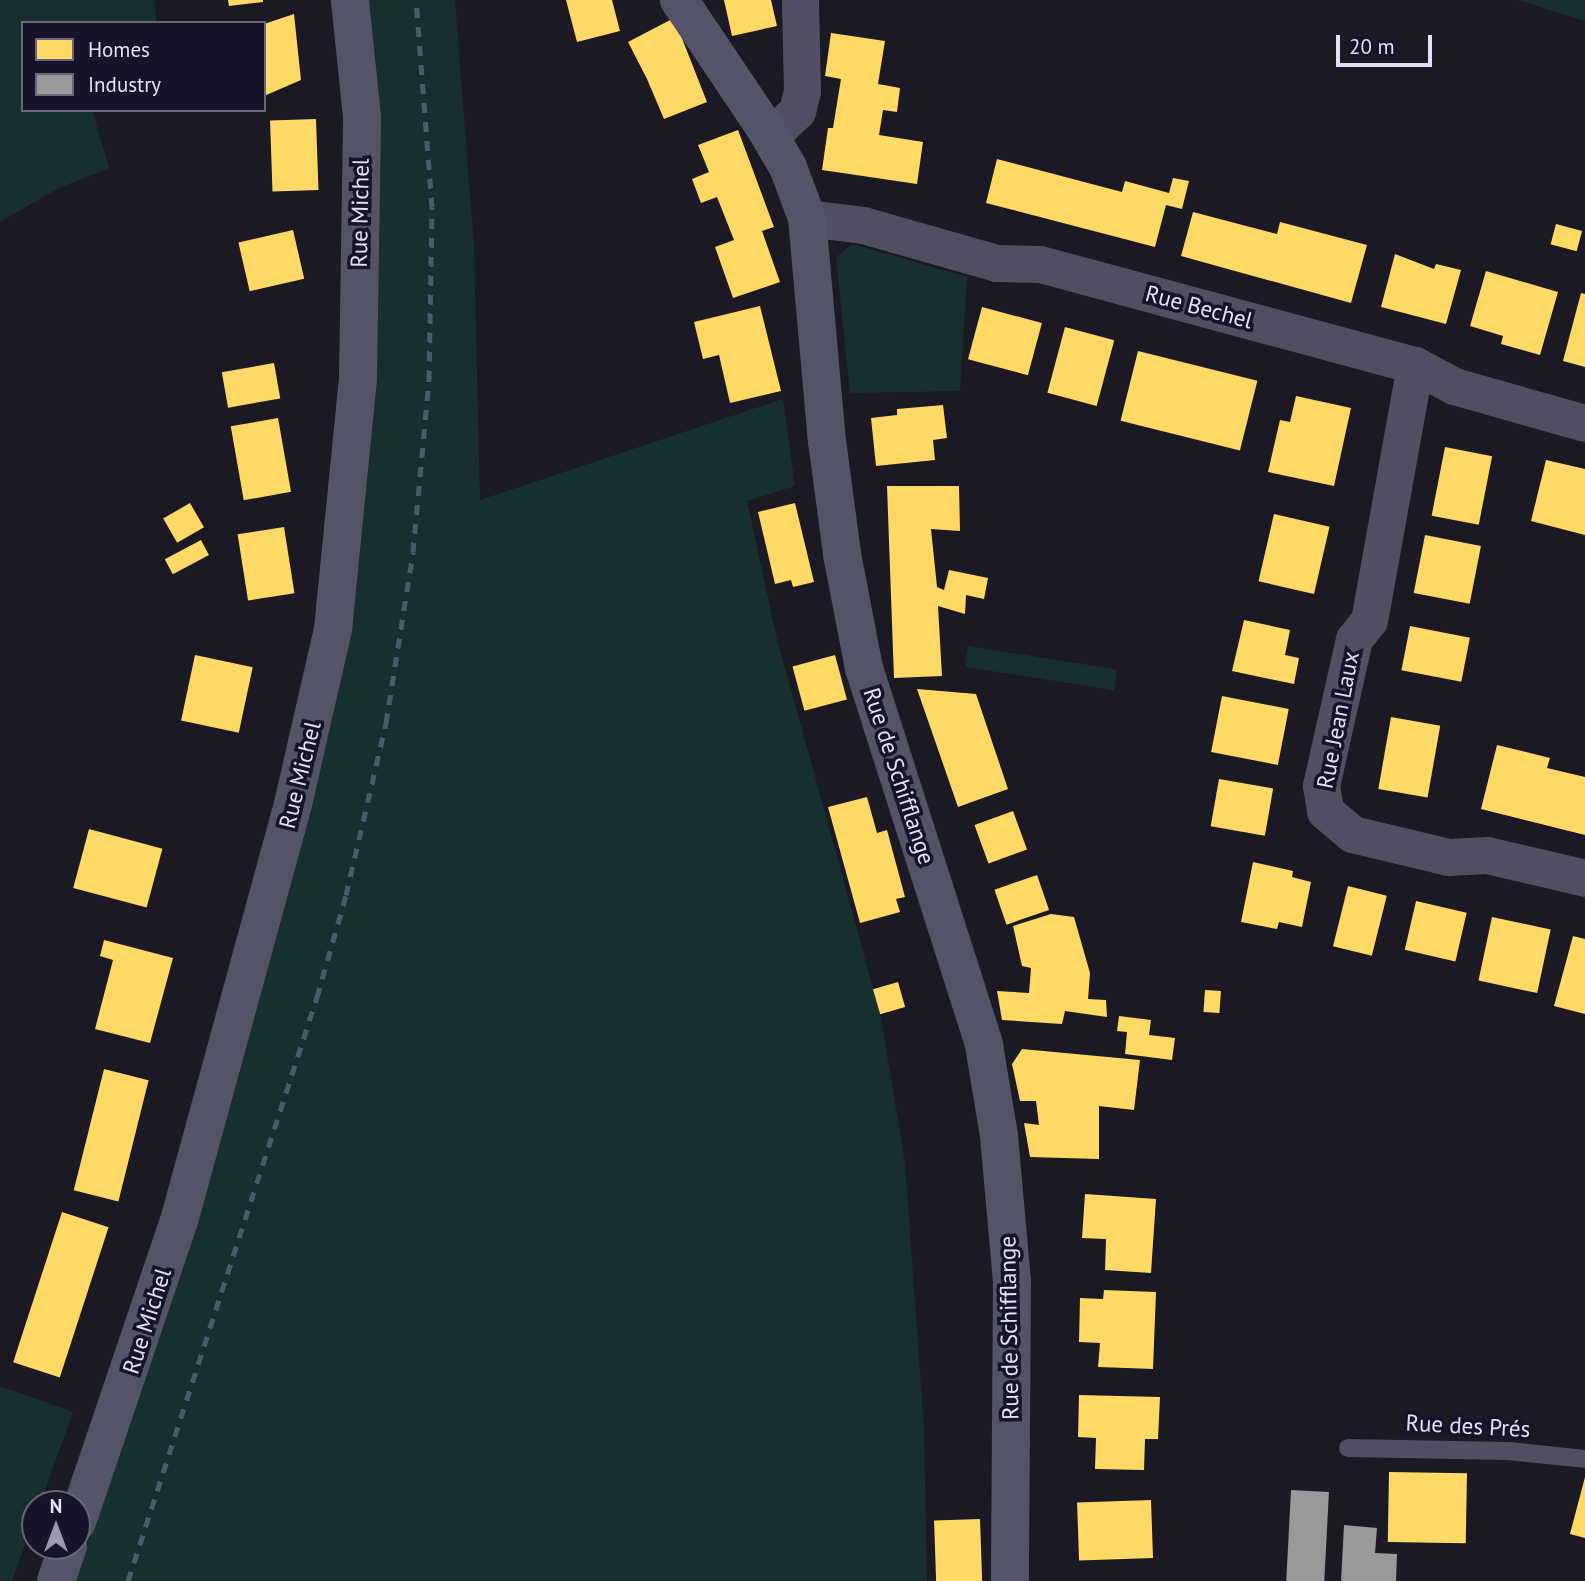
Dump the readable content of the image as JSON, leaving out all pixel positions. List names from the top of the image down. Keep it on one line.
{"streets":{"street":["Rue Michel","Rue Bechel","Rue Jean Laux","Rue de Schifflange"],"lane":["Rue des Prés"]},"crossings":[["Rue Bechel","Rue Jean Laux"],["Rue Bechel","Rue de Schifflange"]],"legend":["Homes","Industry"],"scale_bar":"20 m","north":"top"}
